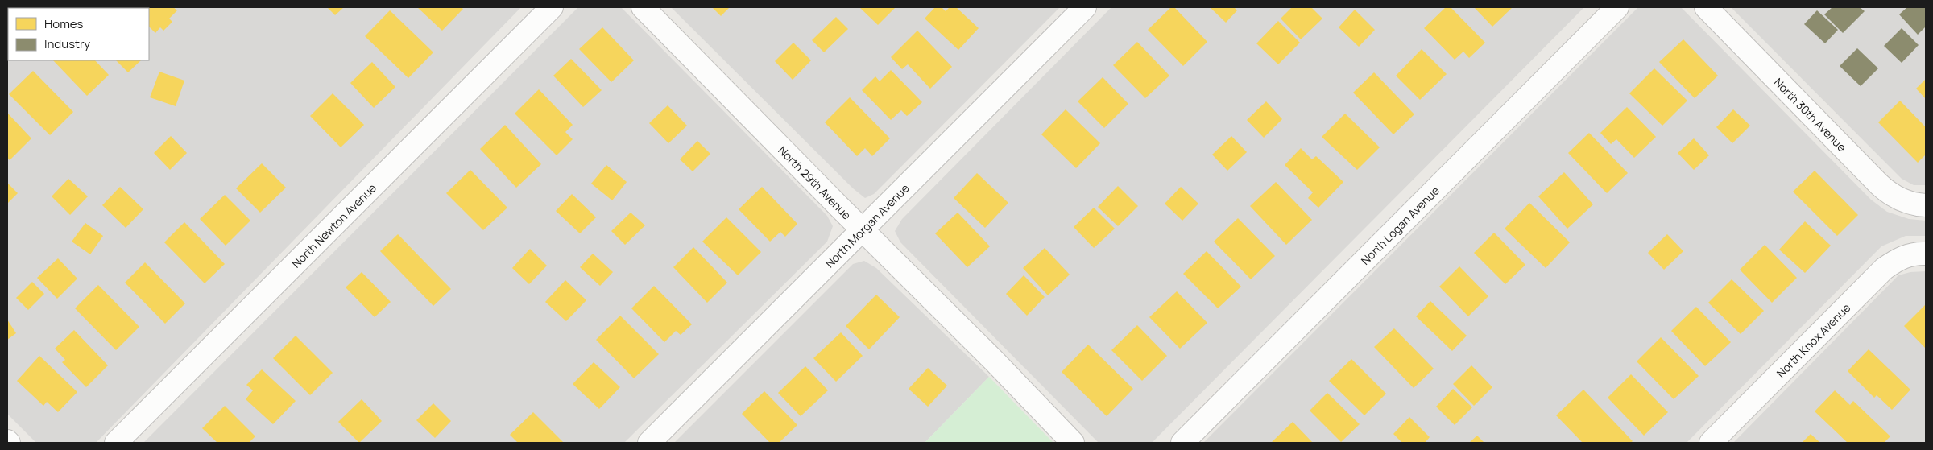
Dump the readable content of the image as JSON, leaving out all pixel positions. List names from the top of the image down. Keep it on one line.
{"streets":{"street":["North 30th Avenue","North 29th Avenue","North Newton Avenue","North Morgan Avenue","North Logan Avenue","North Knox Avenue"]},"crossings":[["North 29th Avenue","North Morgan Avenue"]],"legend":["Homes","Industry"]}
